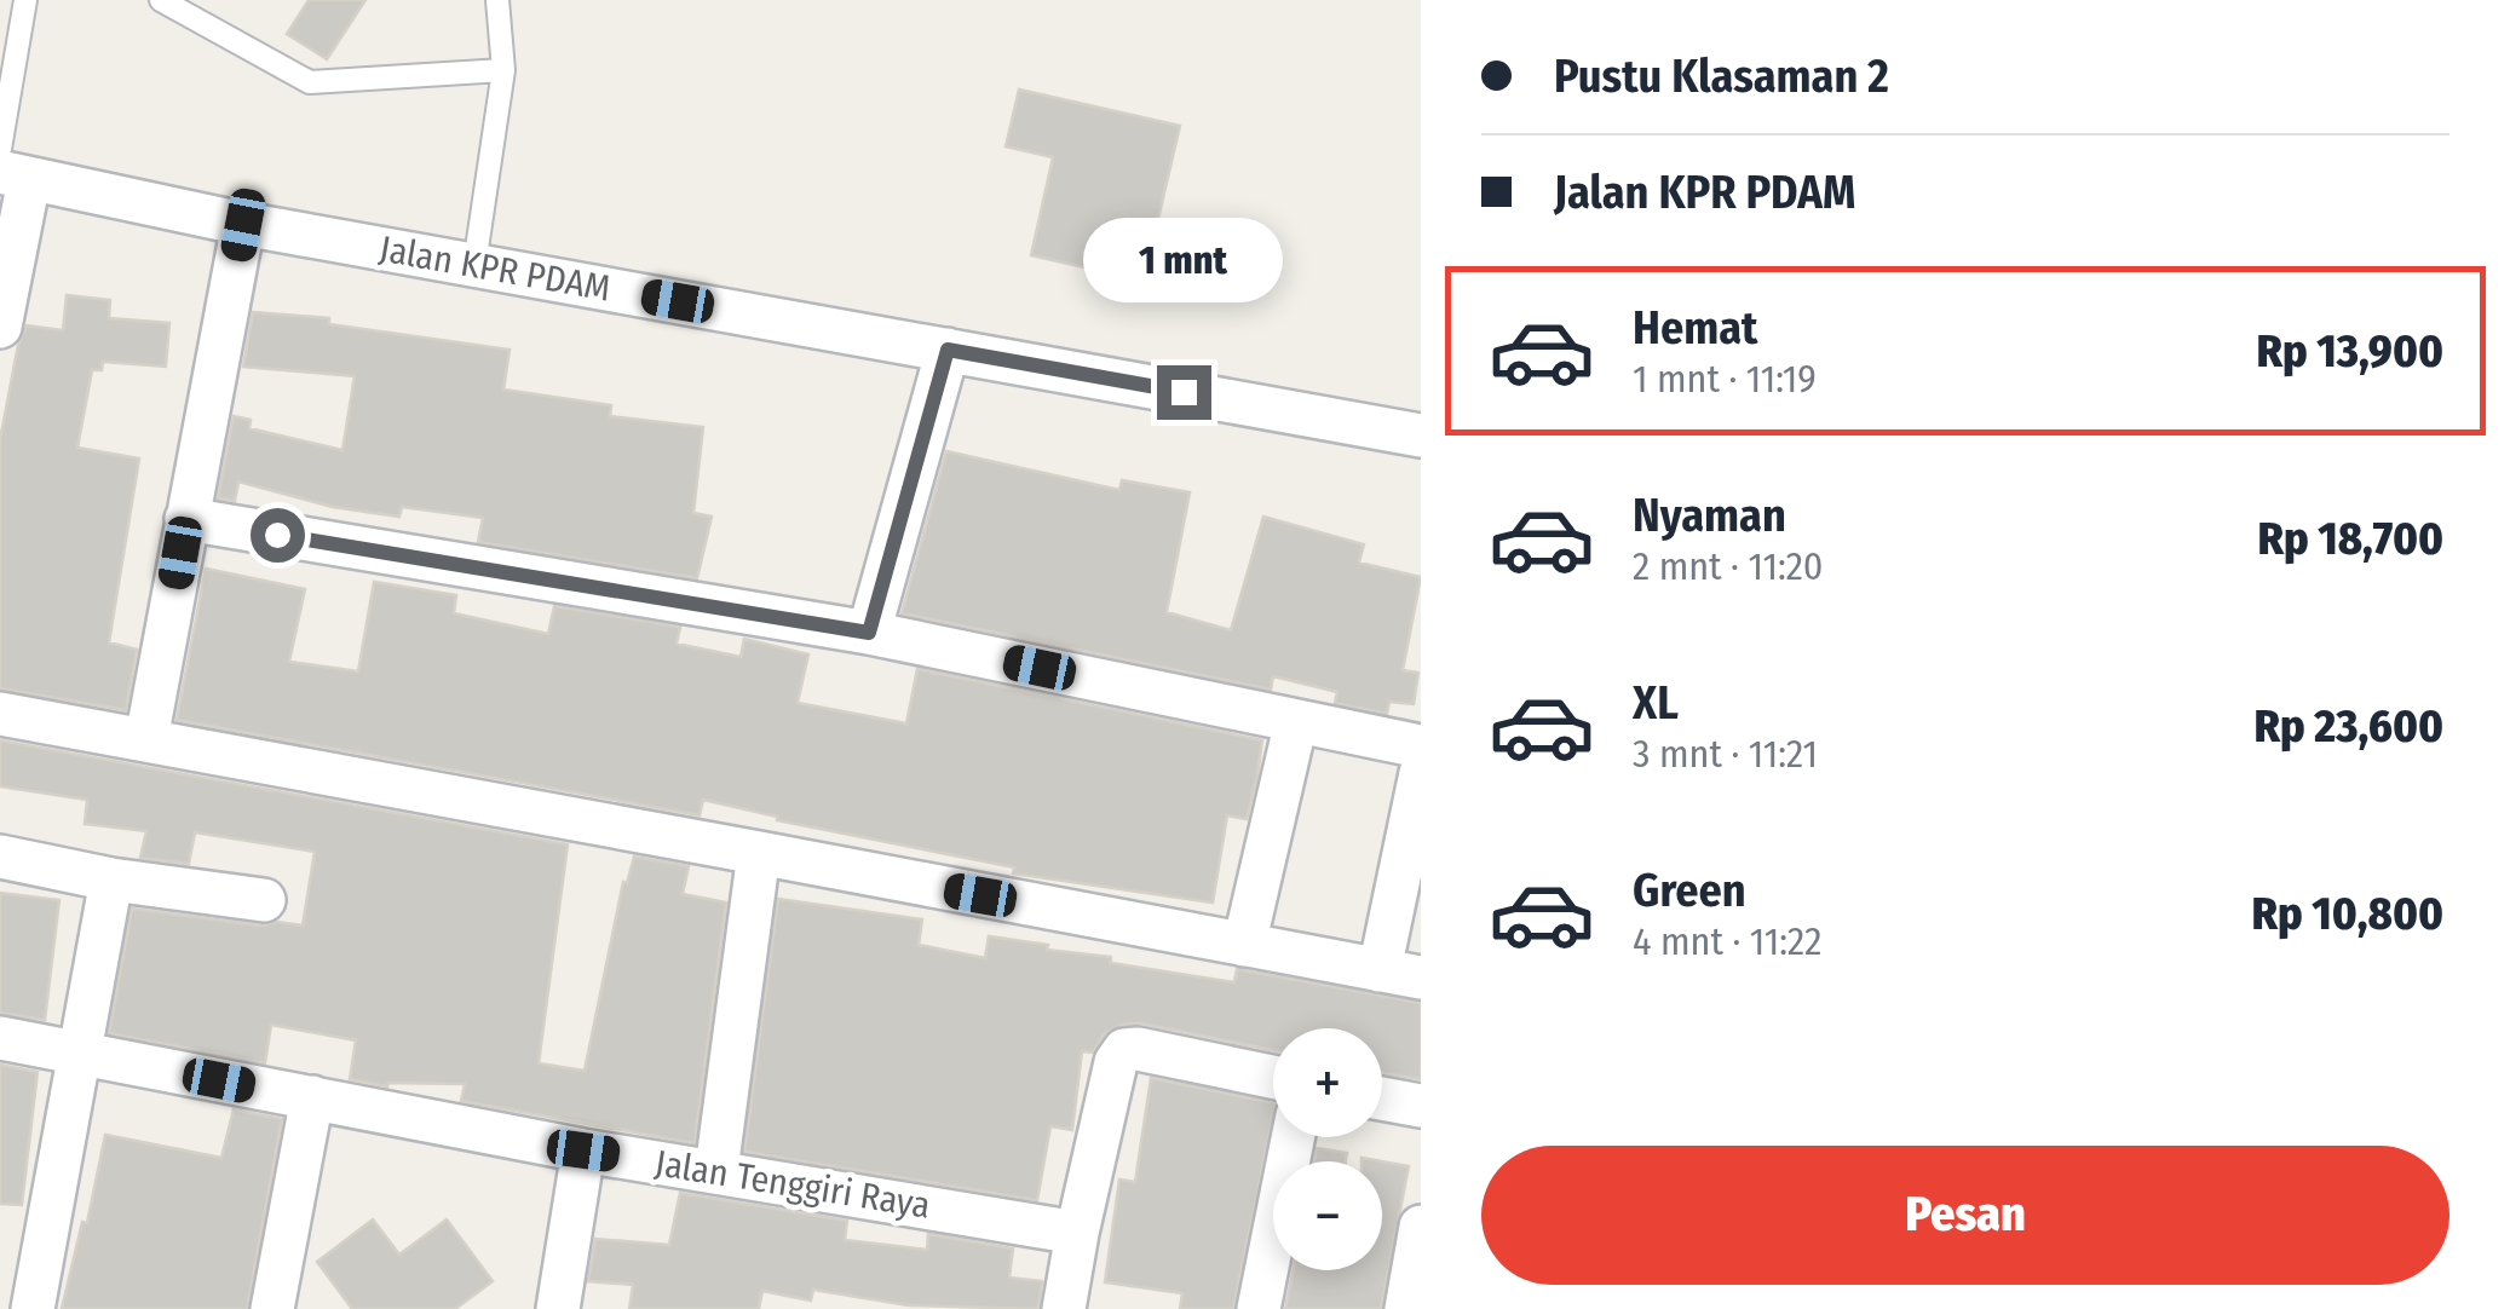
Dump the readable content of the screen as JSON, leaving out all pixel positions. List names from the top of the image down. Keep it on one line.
{"streets":{"street":["Jalan KPR PDAM","Jalan Tenggiri Raya"]},"page":{"banner":["Pustu Klasaman 2","Jalan KPR PDAM"],"bubble":"1 mnt","list":[{"name":"Hemat","note":"1 mnt · 11:19","value":"Rp 13,900"},{"name":"Nyaman","note":"2 mnt · 11:20","value":"Rp 18,700"},{"name":"XL","note":"3 mnt · 11:21","value":"Rp 23,600"},{"name":"Green","note":"4 mnt · 11:22","value":"Rp 10,800"}],"map_buttons":["+","−"],"buttons":"Pesan"}}
